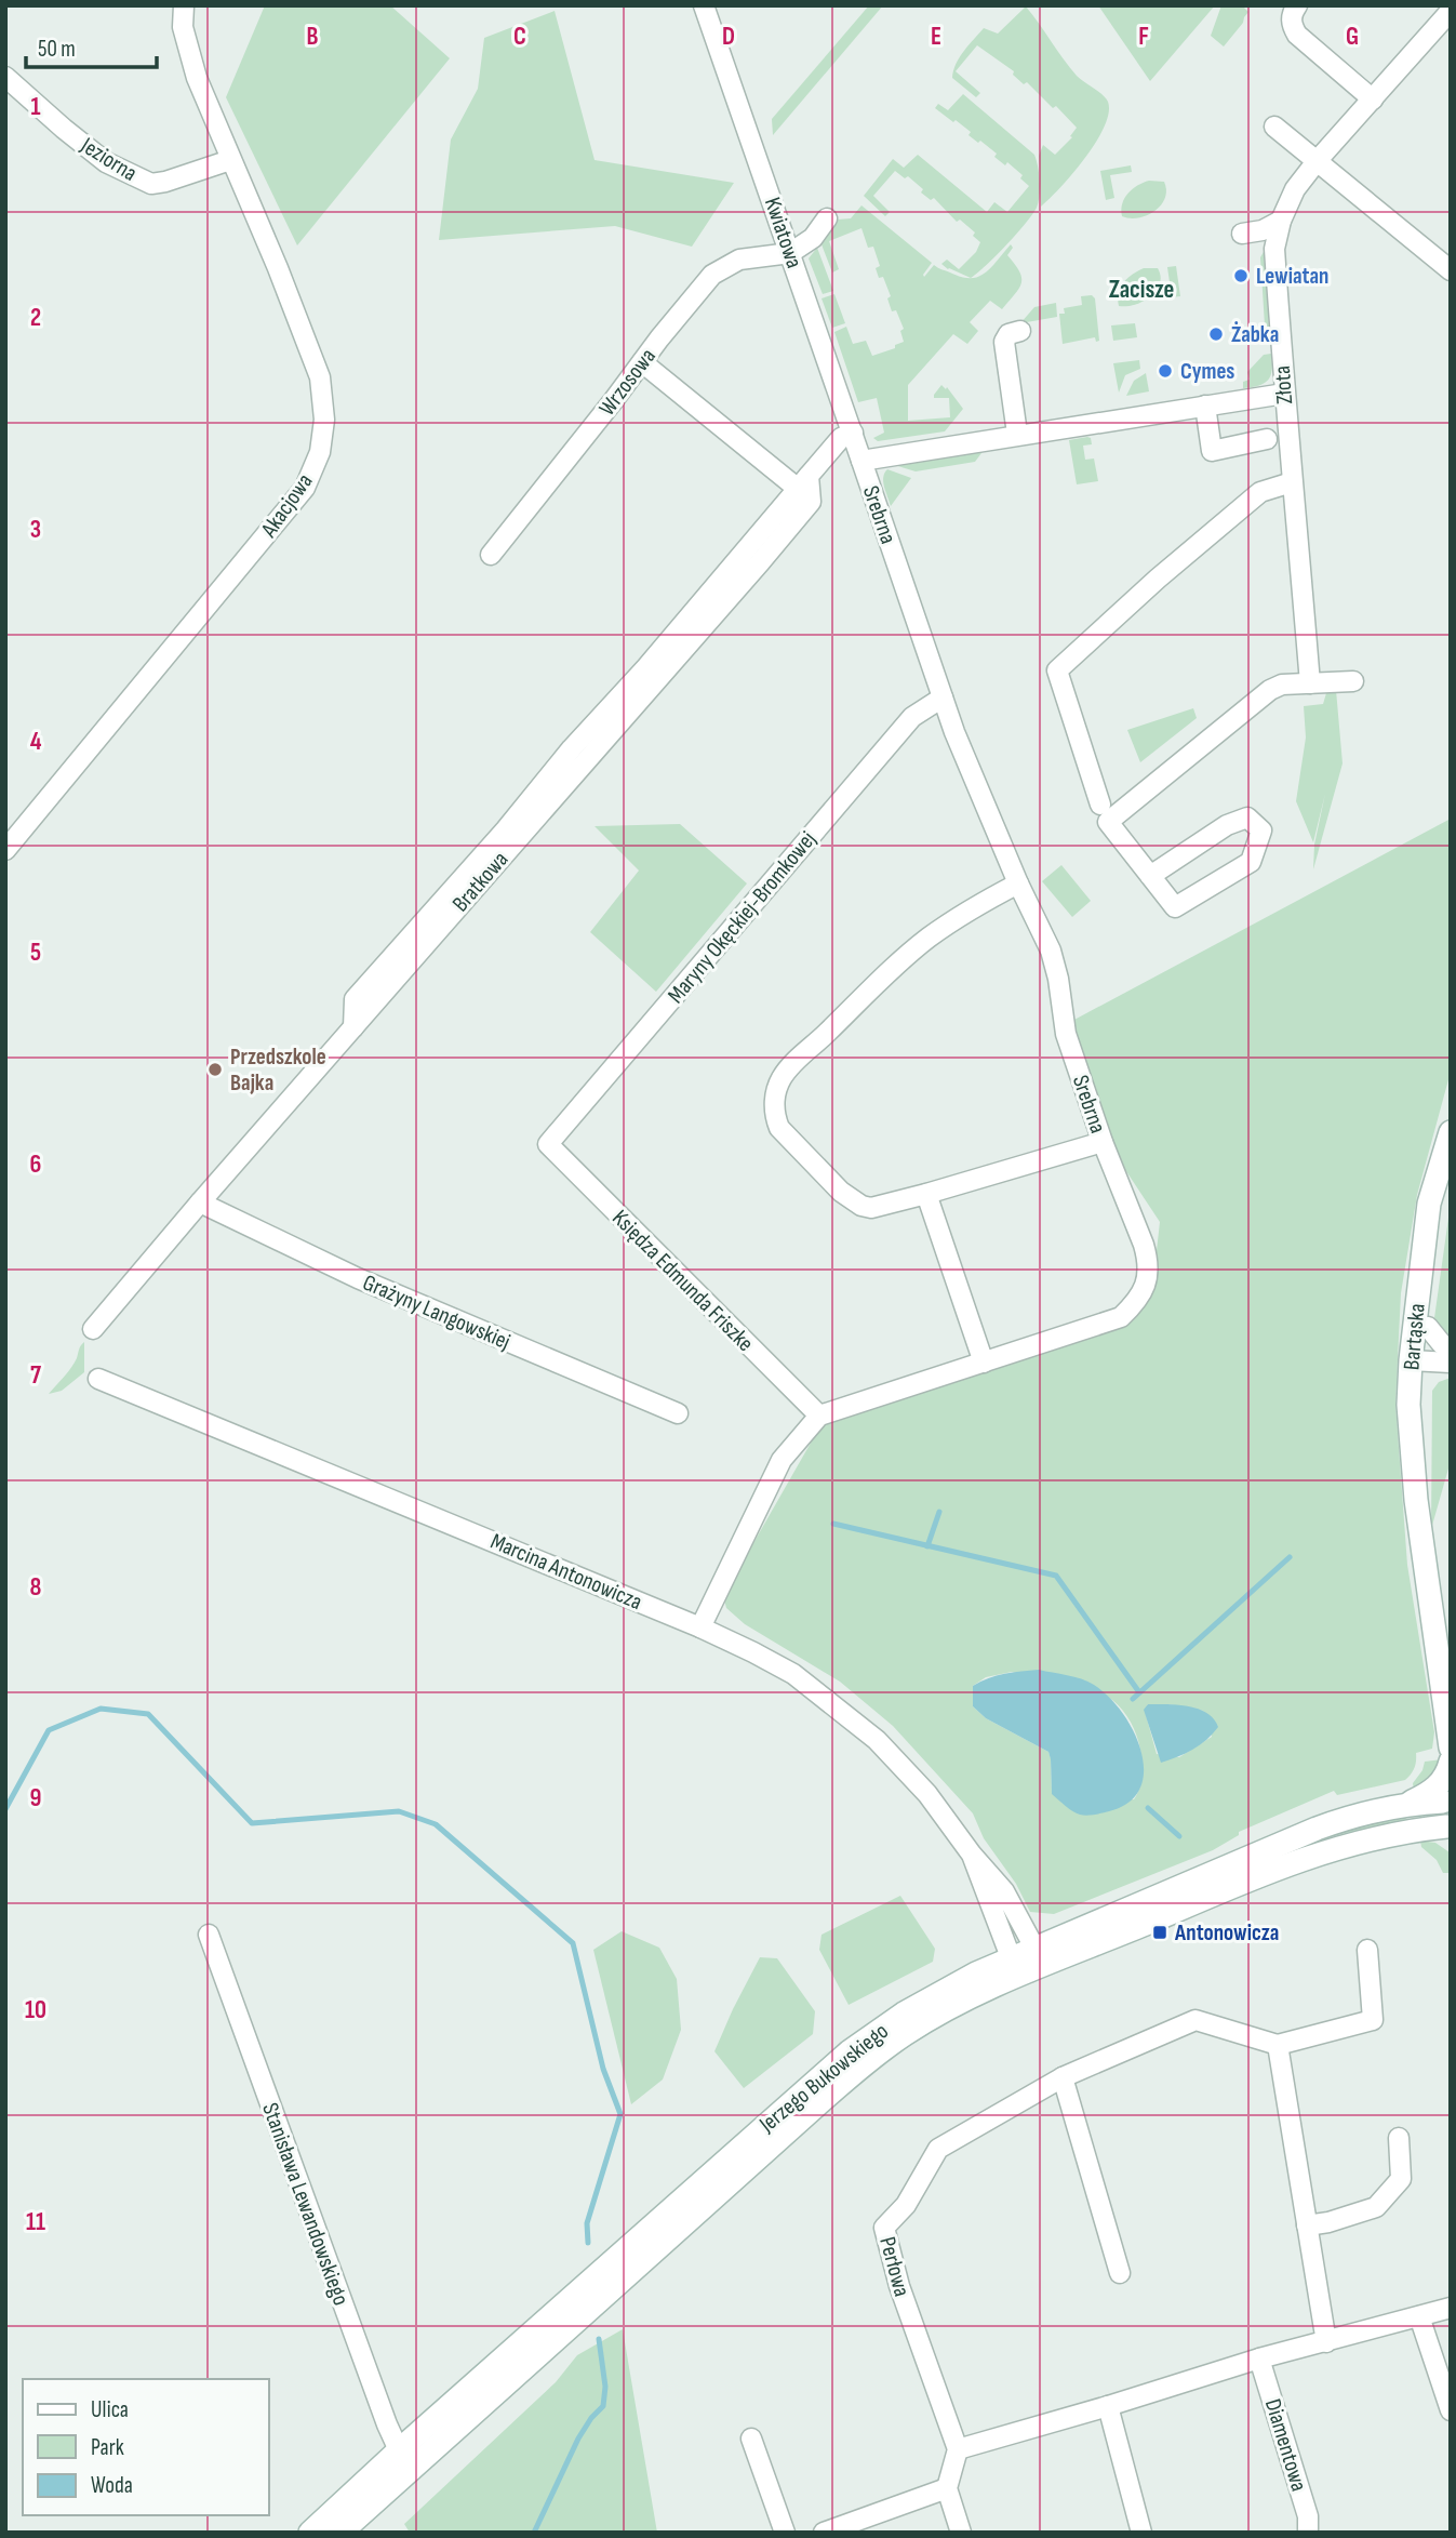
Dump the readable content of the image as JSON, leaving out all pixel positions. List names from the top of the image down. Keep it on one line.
{"streets":{"street":["Jeziorna","Kwiatowa","Wrzosowa","Złota","Akacjowa","Srebrna","Maryny Okęckiej-Bromkowej","Księdza Edmunda Friszke","Grażyny Langowskiej","Bartąska","Marcina Antonowicza","Jerzego Bukowskiego","Stanisława Lewandowskiego","Perłowa","Diamentowa"]},"crossings":[["Jeziorna","Akacjowa"],["Kwiatowa","Wrzosowa"],["Kwiatowa","Srebrna"],["Złota","Srebrna"],["Srebrna","Maryny Okęckiej-Bromkowej"],["Maryny Okęckiej-Bromkowej","Księdza Edmunda Friszke"],["Marcina Antonowicza","Jerzego Bukowskiego"],["Jerzego Bukowskiego","Stanisława Lewandowskiego"]],"districts":["Zacisze"],"places":{"other":["Lewiatan","Żabka","Cymes","Przedszkole Bajka"],"transit":["Antonowicza"]},"legend":["Ulica","Park","Woda"],"scale_bar":"50 m","grid":{"columns":["B","C","D","E","F","G"],"rows":["1","2","3","4","5","6","7","8","9","10","11"]}}
